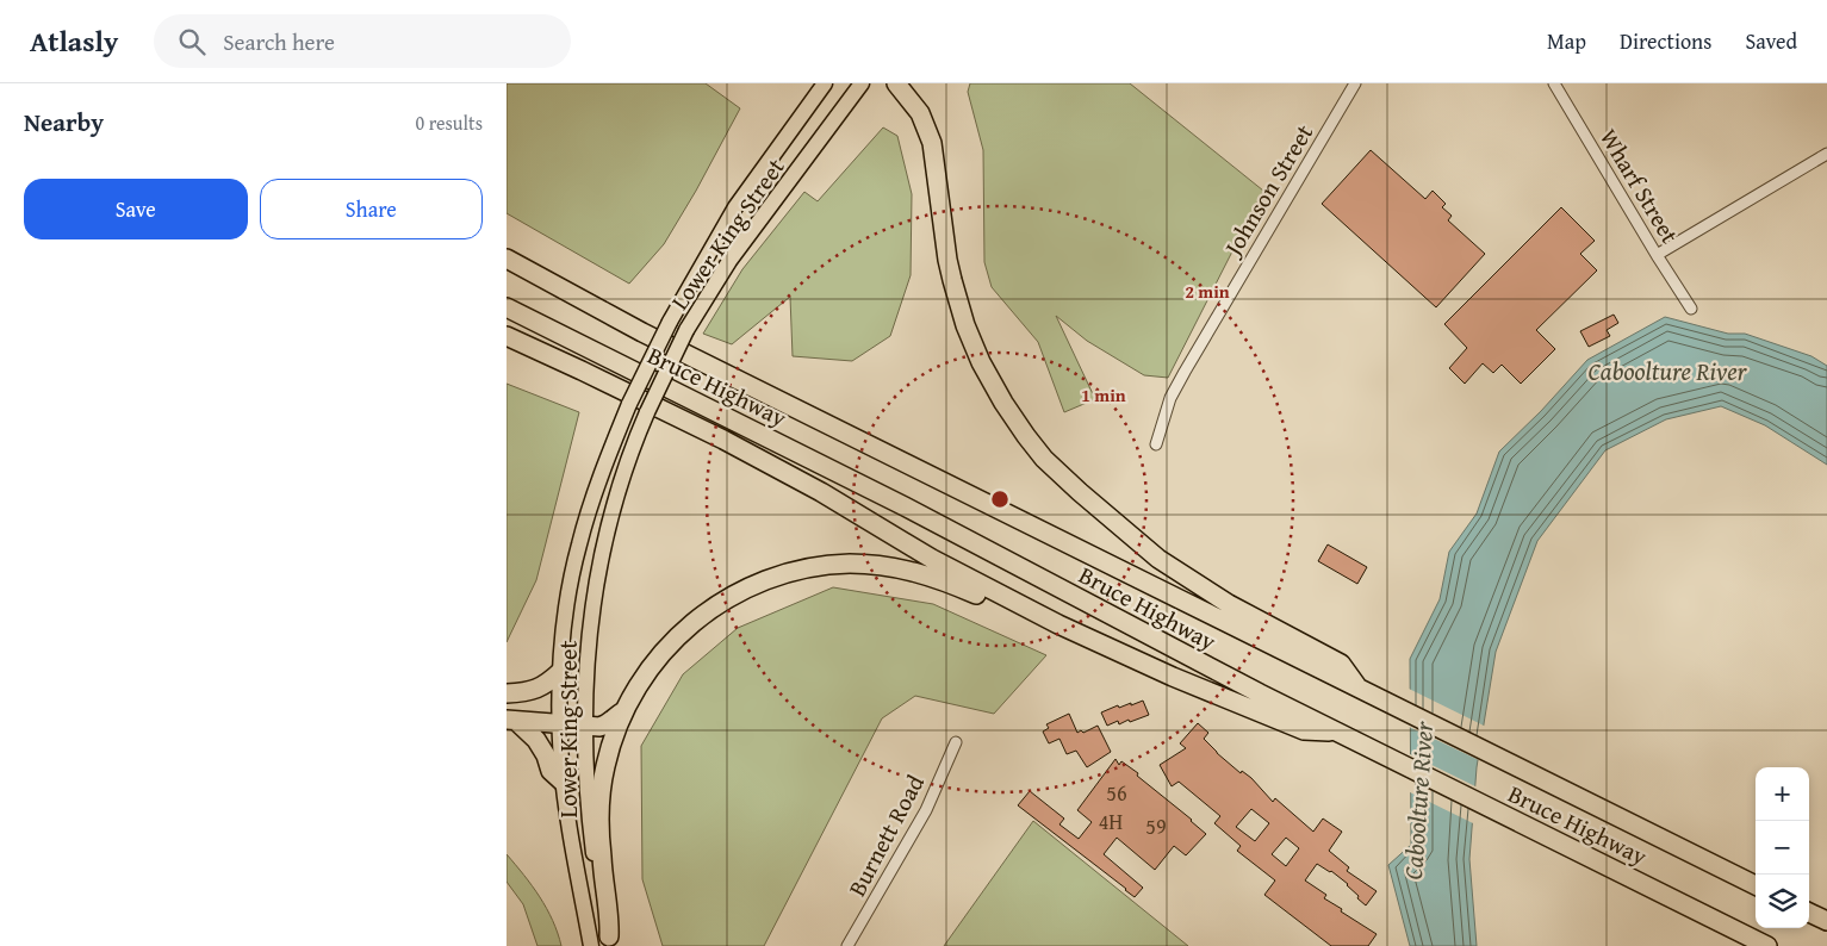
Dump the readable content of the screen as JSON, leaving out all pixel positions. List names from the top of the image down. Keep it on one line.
{"streets":{"highway":["Bruce Highway"],"main road":["Lower King Street"],"street":["Wharf Street","Johnson Street","Burnett Road"]},"water":["Caboolture River"],"house_numbers":["56","4H","59"],"page":{"header":"Atlasly","search":"Search here","nav":["Map","Directions","Saved"],"heading":["Nearby","0 results"],"buttons":["Save","Share"],"map_buttons":["+","−"]},"rings":["2 min","1 min"]}
